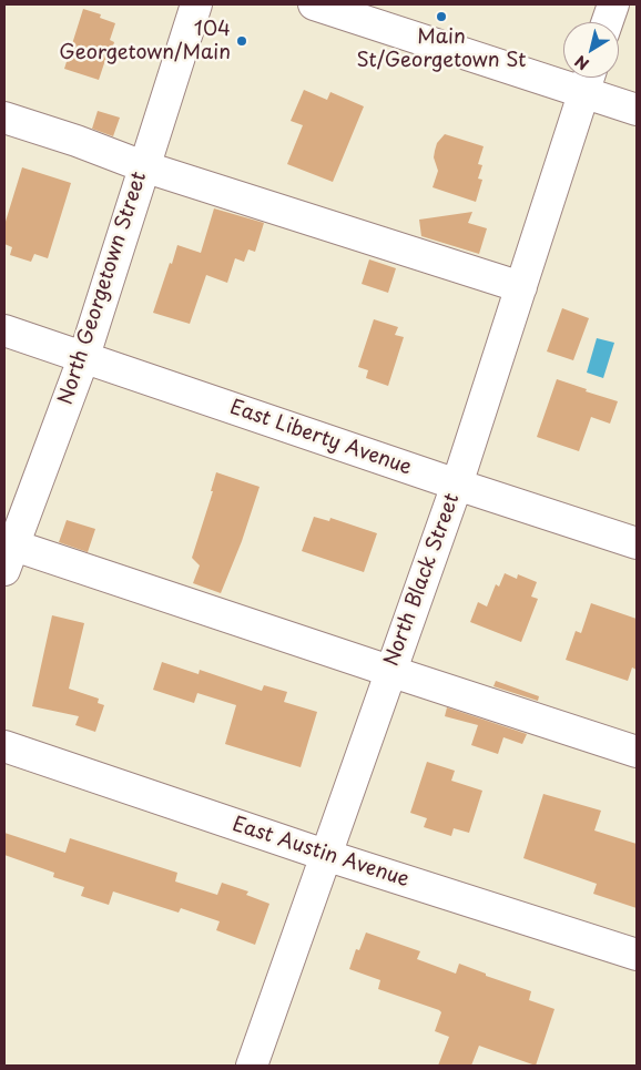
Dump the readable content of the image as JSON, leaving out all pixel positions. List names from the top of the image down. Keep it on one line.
{"streets":{"street":["North Georgetown Street","East Liberty Avenue","North Black Street","East Austin Avenue"]},"crossings":[["North Georgetown Street","East Liberty Avenue"],["East Liberty Avenue","North Black Street"],["North Black Street","East Austin Avenue"]],"places":["Main St/Georgetown St","104 Georgetown/Main"],"north":"bottom left"}
